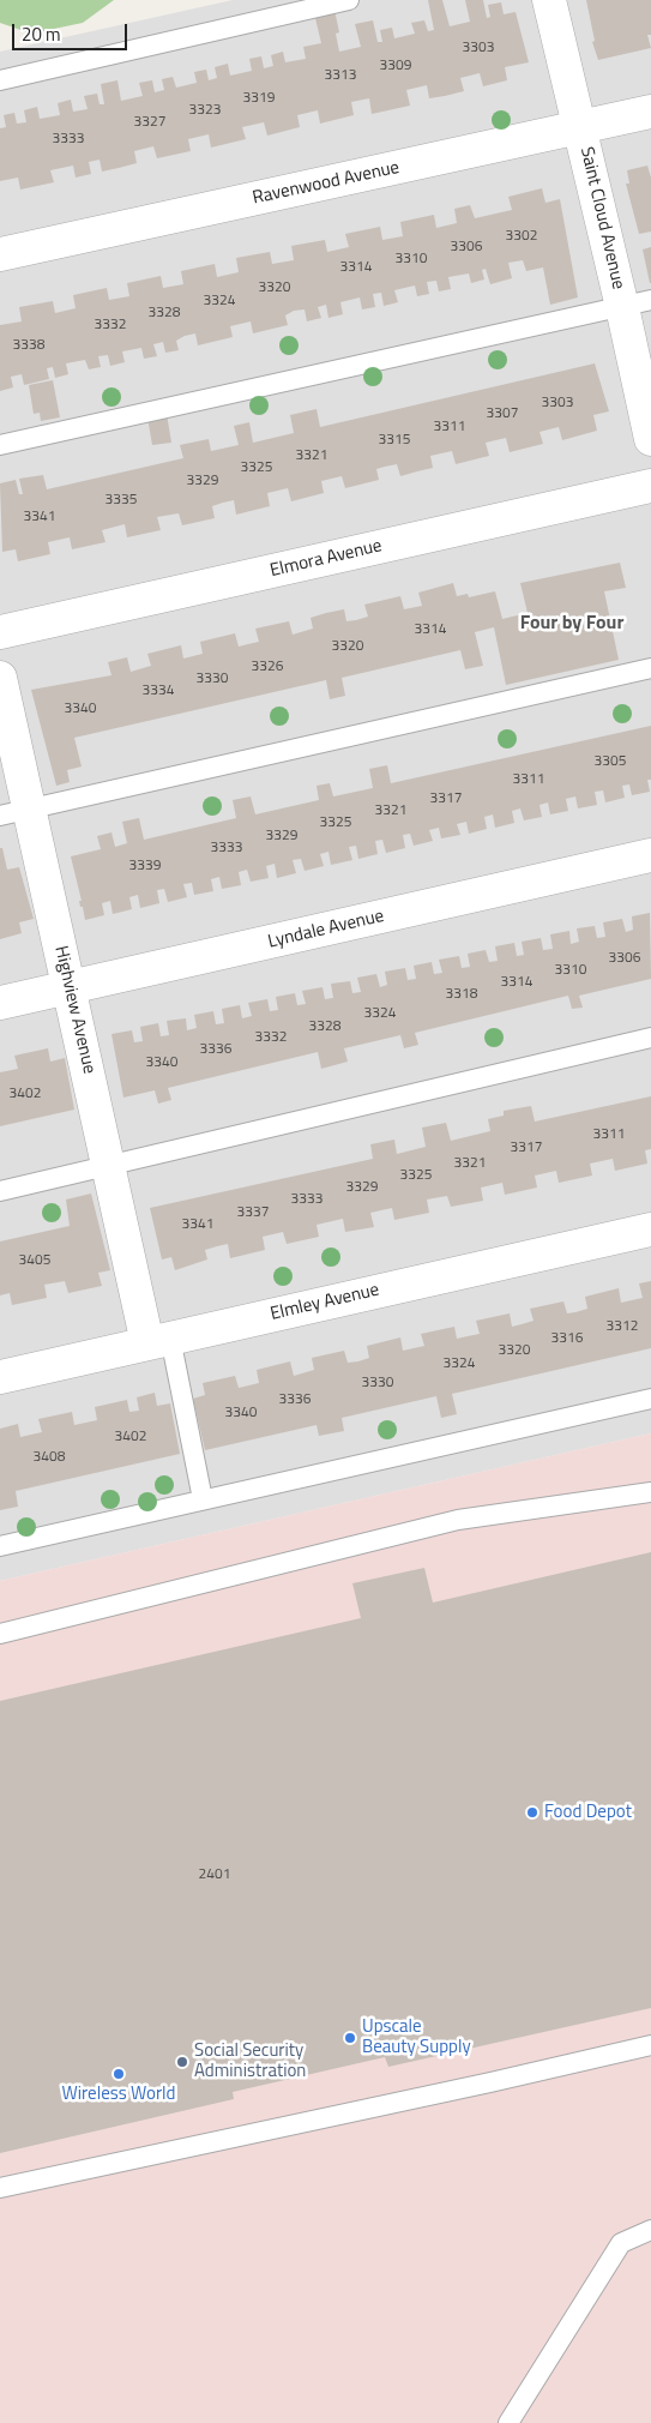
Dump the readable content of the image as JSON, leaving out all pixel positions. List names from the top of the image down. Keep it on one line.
{"streets":{"street":["Ravenwood Avenue","Saint Cloud Avenue","Elmora Avenue","Lyndale Avenue","Highview Avenue","Elmley Avenue"]},"crossings":[["Ravenwood Avenue","Saint Cloud Avenue"],["Lyndale Avenue","Highview Avenue"],["Highview Avenue","Elmley Avenue"]],"districts":["Four by Four"],"places":["Food Depot","Upscale Beauty Supply","Social Security Administration","Wireless World"],"house_numbers":["3303","3309","3313","3319","3323","3327","3333","3302","3306","3310","3314","3320","3324","3328","3332","3338","3303","3307","3311","3315","3321","3325","3329","3335","3341","3314","3320","3326","3330","3334","3340","3305","3311","3317","3321","3325","3329","3333","3339","3306","3310","3314","3318","3324","3328","3332","3336","3340","3402","3311","3317","3321","3325","3329","3333","3337","3341","3405","3312","3316","3320","3324","3330","3336","3340","3402","3408","2401"],"scale_bar":"20 m"}
